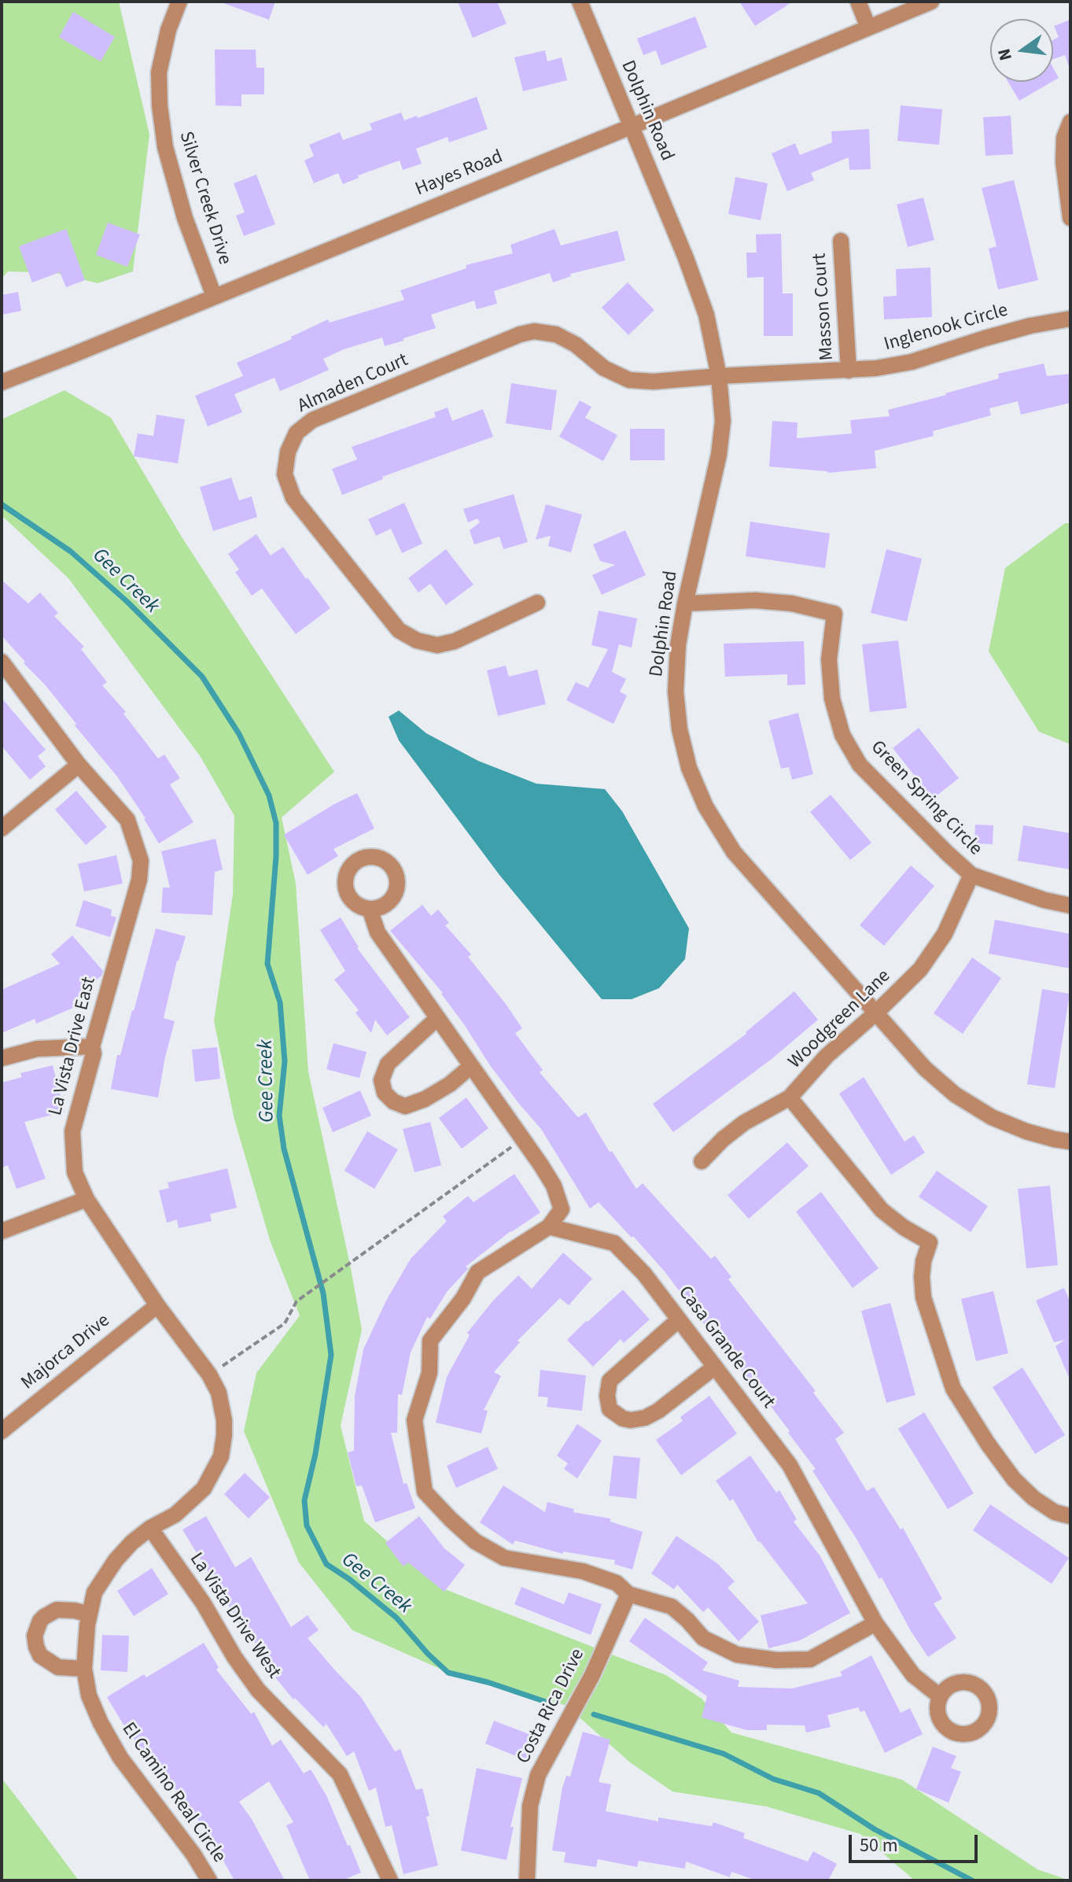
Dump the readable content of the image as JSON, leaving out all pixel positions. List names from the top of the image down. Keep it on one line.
{"streets":{"street":["Dolphin Road","Hayes Road","Silver Creek Drive","Masson Court","Inglenook Circle","Almaden Court","Green Spring Circle","Woodgreen Lane","La Vista Drive East","Casa Grande Court","Majorca Drive","La Vista Drive West","Costa Rica Drive","El Camino Real Circle"]},"crossings":[["Dolphin Road","Hayes Road"],["Dolphin Road","Inglenook Circle"],["Dolphin Road","Almaden Court"],["Dolphin Road","Green Spring Circle"],["Dolphin Road","Woodgreen Lane"],["Hayes Road","Silver Creek Drive"],["Masson Court","Inglenook Circle"],["Inglenook Circle","Almaden Court"],["Green Spring Circle","Woodgreen Lane"],["La Vista Drive East","Majorca Drive"],["La Vista Drive East","La Vista Drive West"],["La Vista Drive East","El Camino Real Circle"],["La Vista Drive West","El Camino Real Circle"]],"water":["Gee Creek"],"scale_bar":"50 m","north":"left"}
